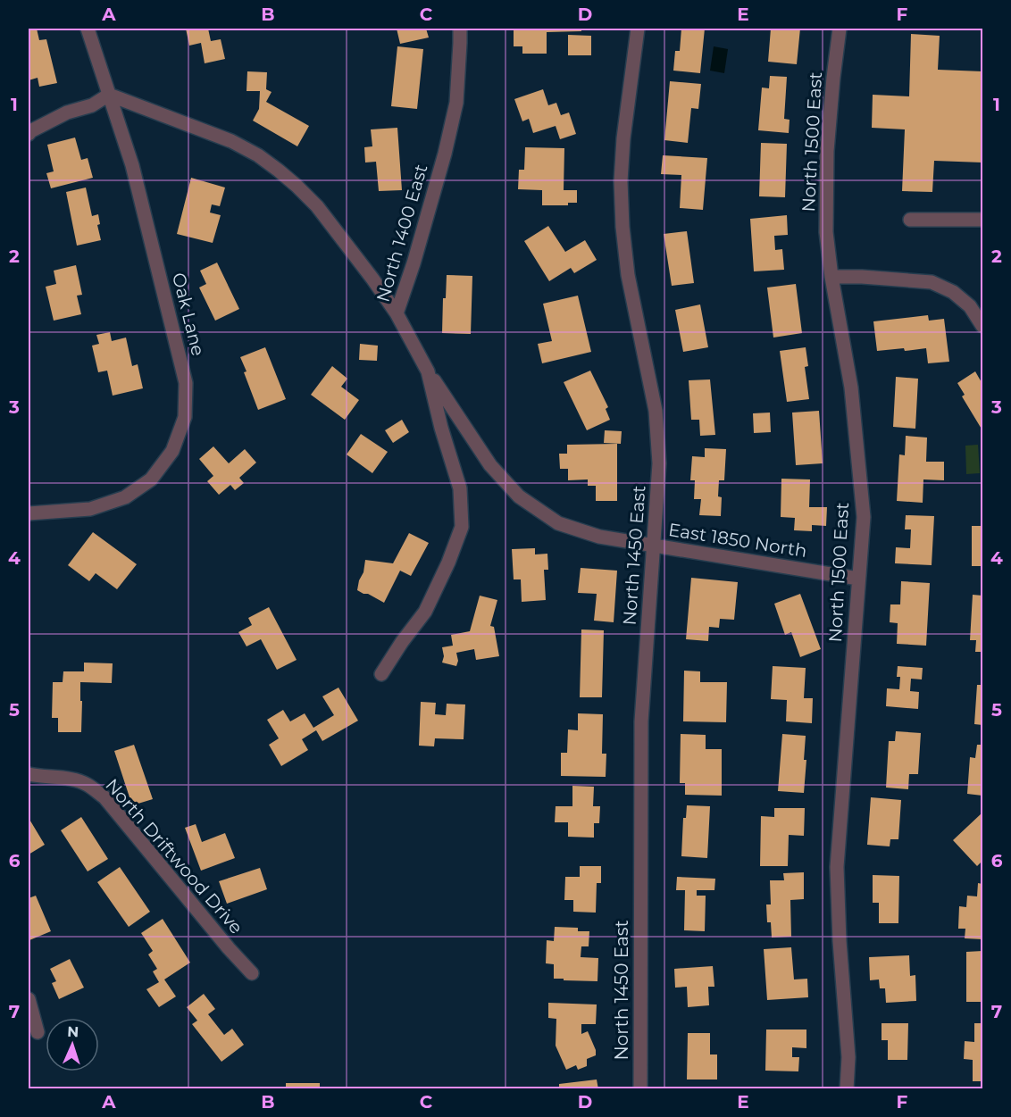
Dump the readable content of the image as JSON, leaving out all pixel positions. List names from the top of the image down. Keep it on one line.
{"streets":{"street":["North 1500 East","North 1400 East","Oak Lane","East 1850 North","North 1450 East","North Driftwood Drive"]},"crossings":[["North 1500 East","East 1850 North"],["North 1400 East","East 1850 North"],["East 1850 North","North 1450 East"]],"north":"top","grid":{"columns":["A","B","C","D","E","F"],"rows":["1","2","3","4","5","6","7"]}}
